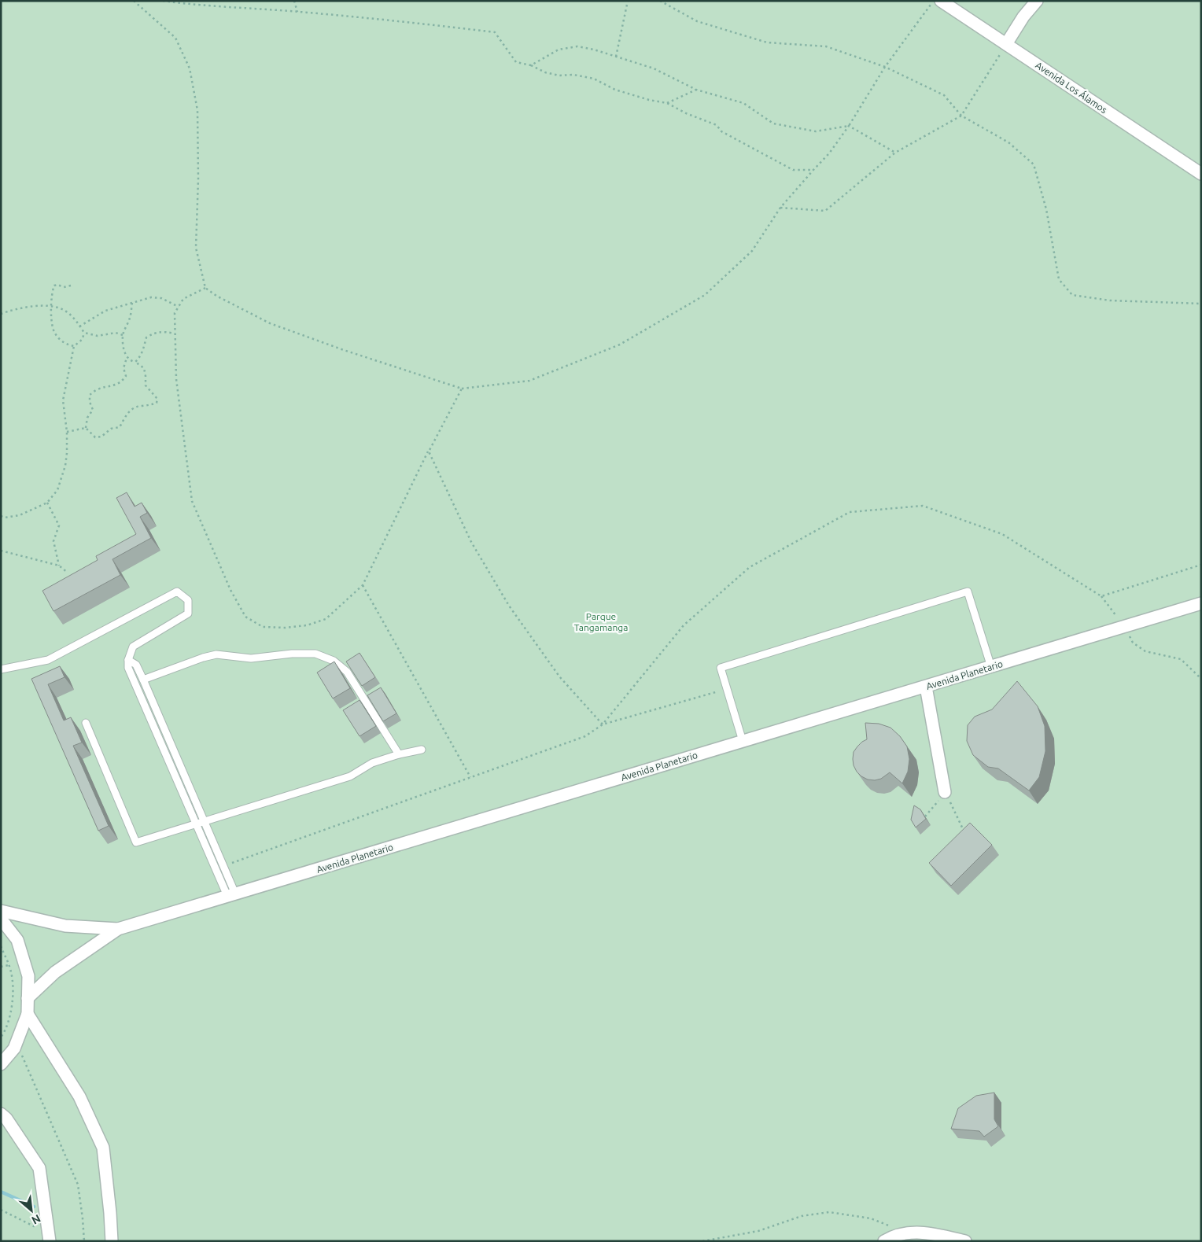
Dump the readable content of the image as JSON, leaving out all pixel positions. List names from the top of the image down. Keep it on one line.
{"streets":{"street":["Avenida Los Álamos","Avenida Planetario"]},"parks":["Parque Tangamanga"],"north":"bottom right"}
